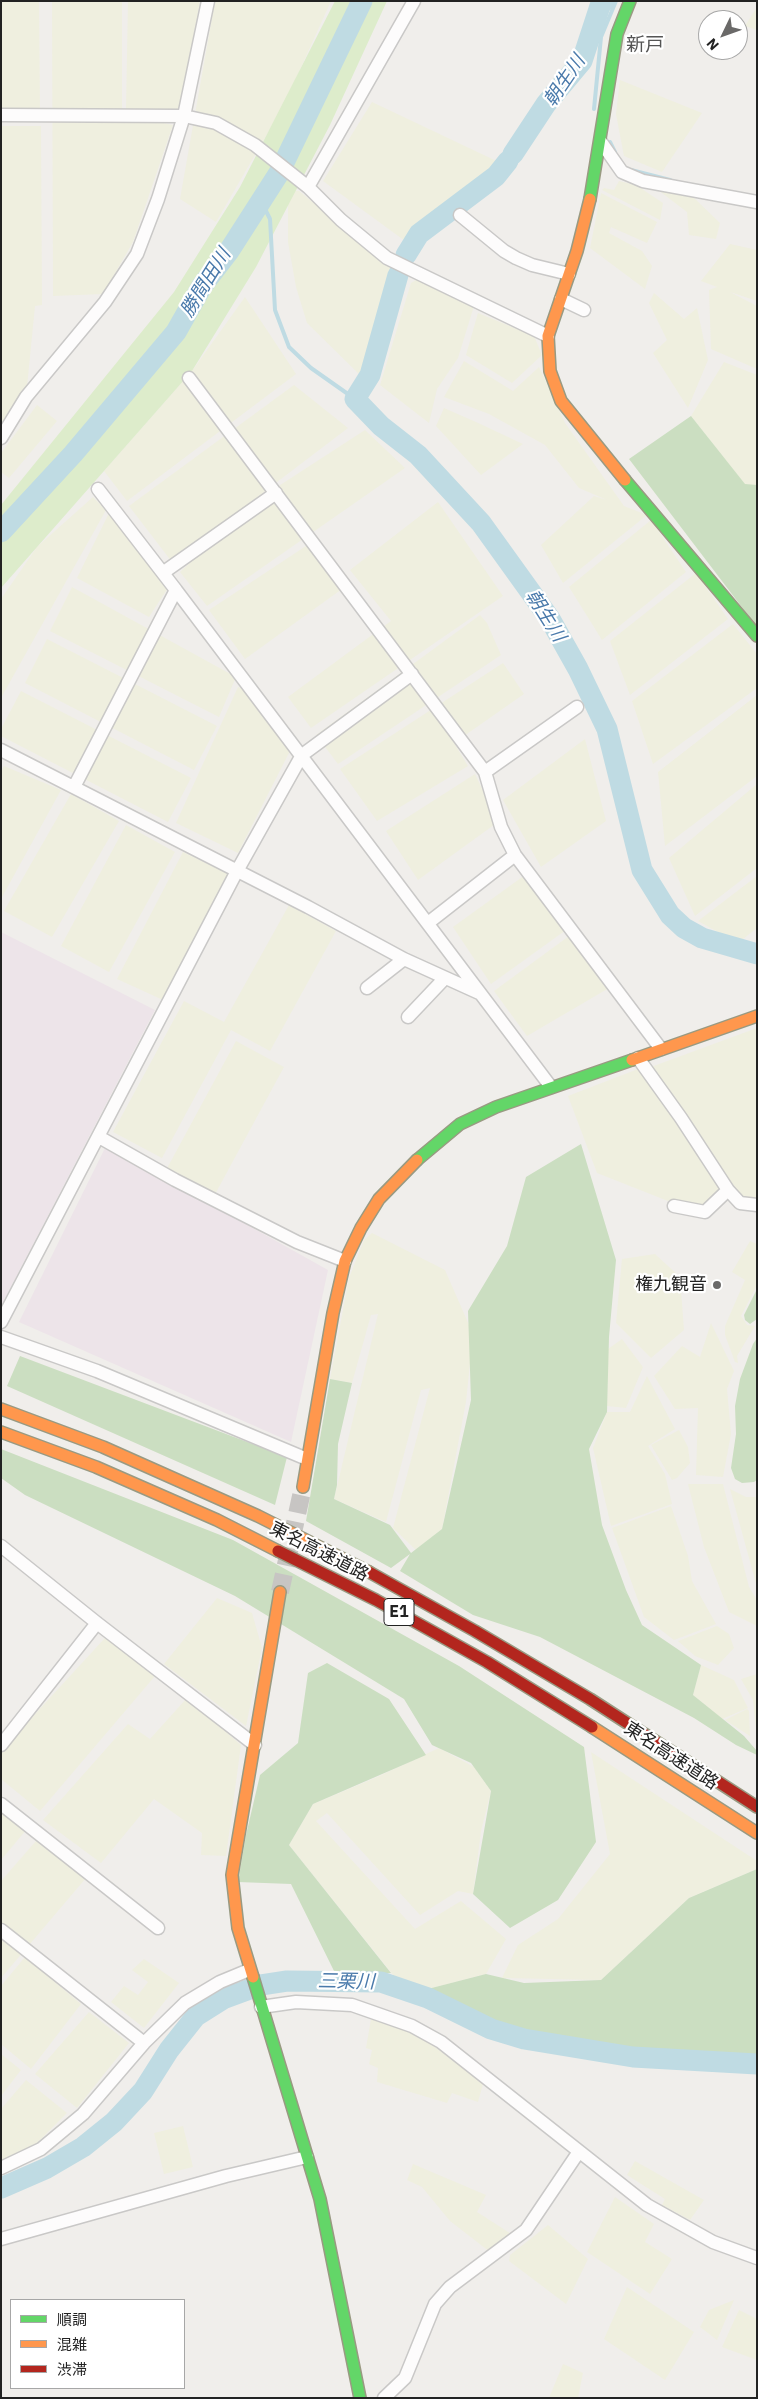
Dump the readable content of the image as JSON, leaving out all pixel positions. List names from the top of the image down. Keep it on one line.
{"streets":{"main road":["東名高速道路","E1"]},"districts":["新戸"],"water":["朝生川","勝間田川","三栗川"],"places":["権九観音"],"legend":["順調","混雑","渋滞"],"north":"bottom left"}
